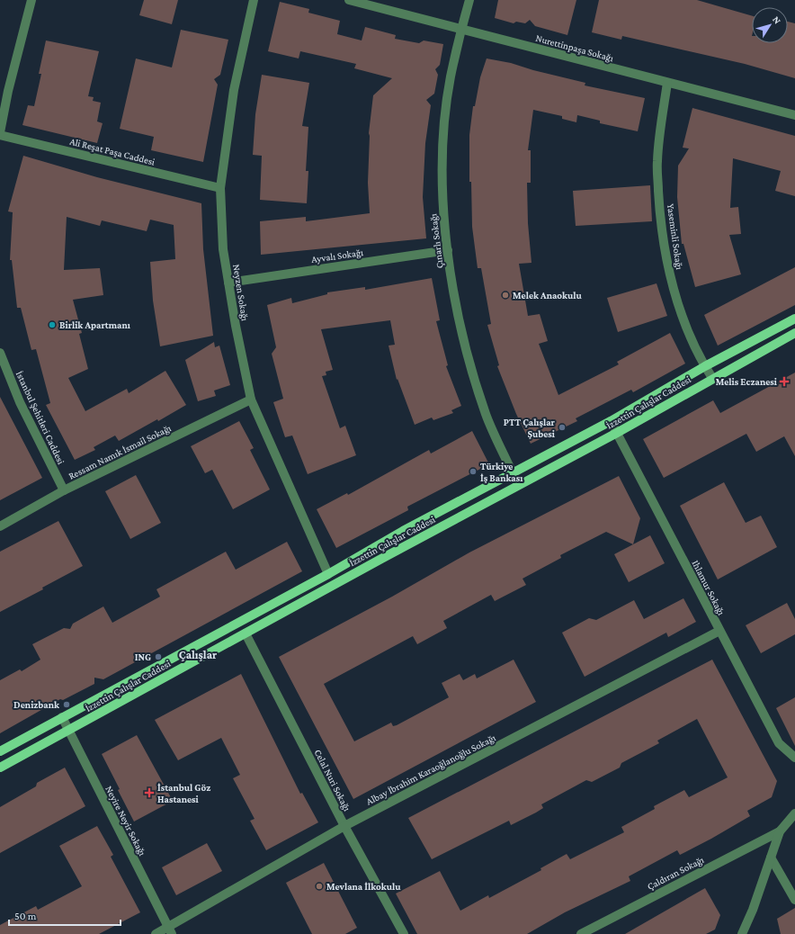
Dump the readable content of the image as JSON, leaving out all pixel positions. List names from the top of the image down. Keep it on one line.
{"streets":{"main road":["İzzettin Çalışlar Caddesi"],"street":["Nurettinpaşa Sokağı","Ali Reşat Paşa Caddesi","Yaseminli Sokağı","Çınarlı Sokağı","Ayvalı Sokağı","Neyzen Sokağı","İstanbul Şehitleri Caddesi","Ressam Namık İsmail Sokağı","Ihlamur Sokağı","Albay İbrahim Karaoğlanoğlu Sokağı","Celal Nuri Sokağı","Neyire Neyir Sokağı","Çaldıran Sokağı"]},"crossings":[["Nurettinpaşa Sokağı","Yaseminli Sokağı"],["Nurettinpaşa Sokağı","Çınarlı Sokağı"],["Ali Reşat Paşa Caddesi","Neyzen Sokağı"],["Yaseminli Sokağı","İzzettin Çalışlar Caddesi"],["Çınarlı Sokağı","Ayvalı Sokağı"],["Çınarlı Sokağı","İzzettin Çalışlar Caddesi"],["Ayvalı Sokağı","Neyzen Sokağı"],["Neyzen Sokağı","İzzettin Çalışlar Caddesi"],["Neyzen Sokağı","Ressam Namık İsmail Sokağı"],["İzzettin Çalışlar Caddesi","Ihlamur Sokağı"],["İzzettin Çalışlar Caddesi","Celal Nuri Sokağı"],["İzzettin Çalışlar Caddesi","Neyire Neyir Sokağı"],["İstanbul Şehitleri Caddesi","Ressam Namık İsmail Sokağı"],["Ihlamur Sokağı","Albay İbrahim Karaoğlanoğlu Sokağı"],["Albay İbrahim Karaoğlanoğlu Sokağı","Celal Nuri Sokağı"],["Albay İbrahim Karaoğlanoğlu Sokağı","Neyire Neyir Sokağı"]],"districts":["Çalışlar"],"places":{"other":["Melek Anaokulu","Birlik Apartmanı","PTT Çalışlar Şubesi","Türkiye İş Bankası","ING","Denizbank","Mevlana İlkokulu"],"health":["Melis Eczanesi","İstanbul Göz Hastanesi"]},"scale_bar":"50 m","north":"top right"}
